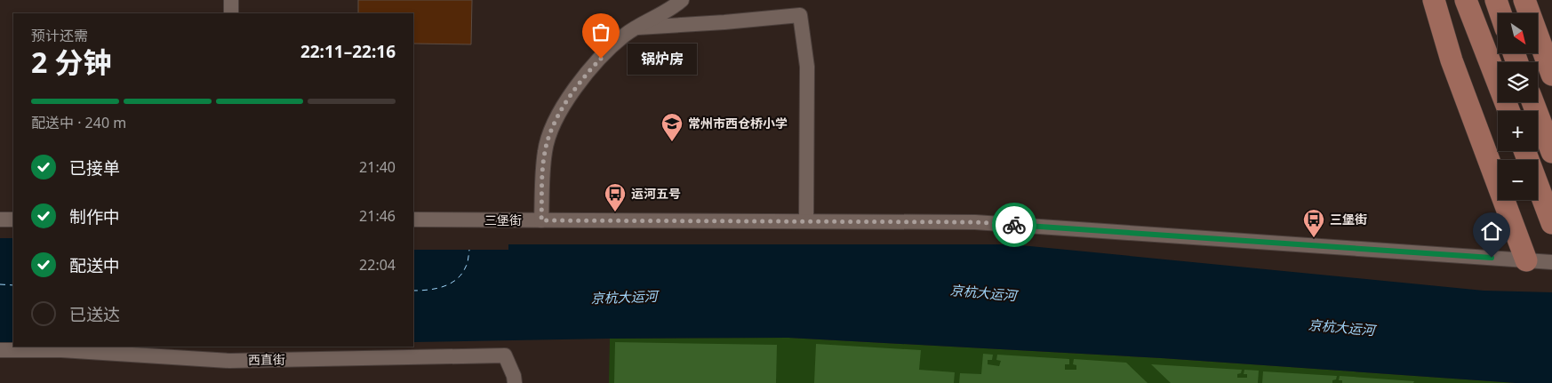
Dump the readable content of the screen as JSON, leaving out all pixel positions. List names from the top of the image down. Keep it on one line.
{"streets":{"street":["三堡街","西直街"]},"water":["京杭大运河"],"places":{"other":["锅炉房"],"school or university":["常州市西仓桥小学"],"bus stop":["运河五号","三堡街"]},"north":"bottom right","page":{"map_buttons":["+","−"],"heading":["2 分钟","预计还需","22:11–22:16"],"bubble":"锅炉房","bar":"配送中 · 240 m","list":[["已接单","21:40"],["制作中","21:46"],["配送中","22:04"],"已送达"]}}
